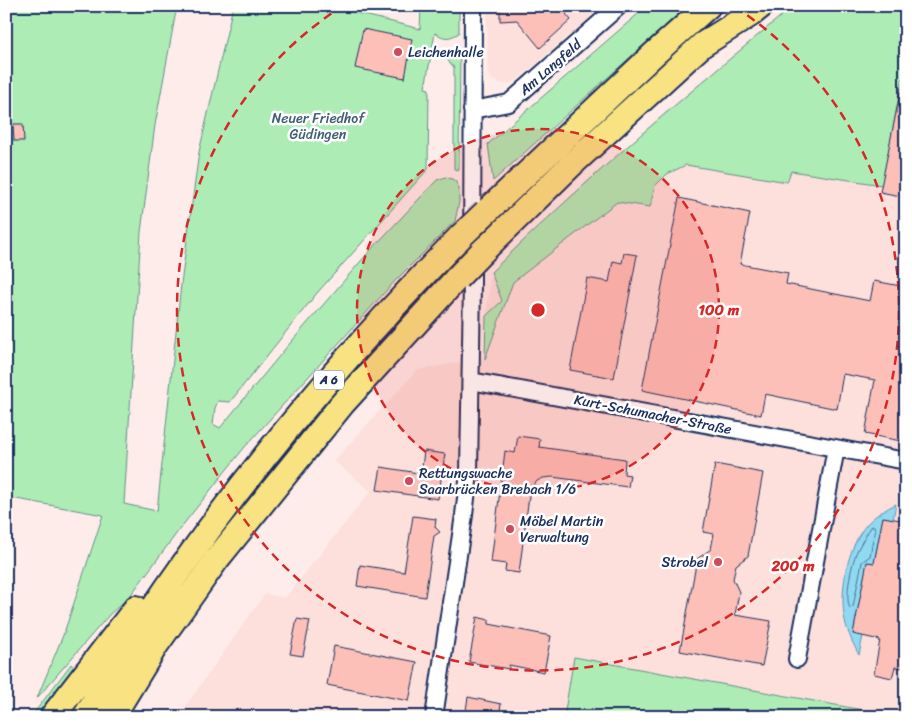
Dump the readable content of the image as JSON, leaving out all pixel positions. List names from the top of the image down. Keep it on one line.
{"streets":{"highway":["A 6"],"street":["Am Langfeld","Kurt-Schumacher-Straße"]},"parks":["Neuer Friedhof Güdingen"],"places":["Leichenhalle","Rettungswache Saarbrücken Brebach 1/6","Möbel Martin Verwaltung","Strobel"],"rings":["100 m","200 m"]}
